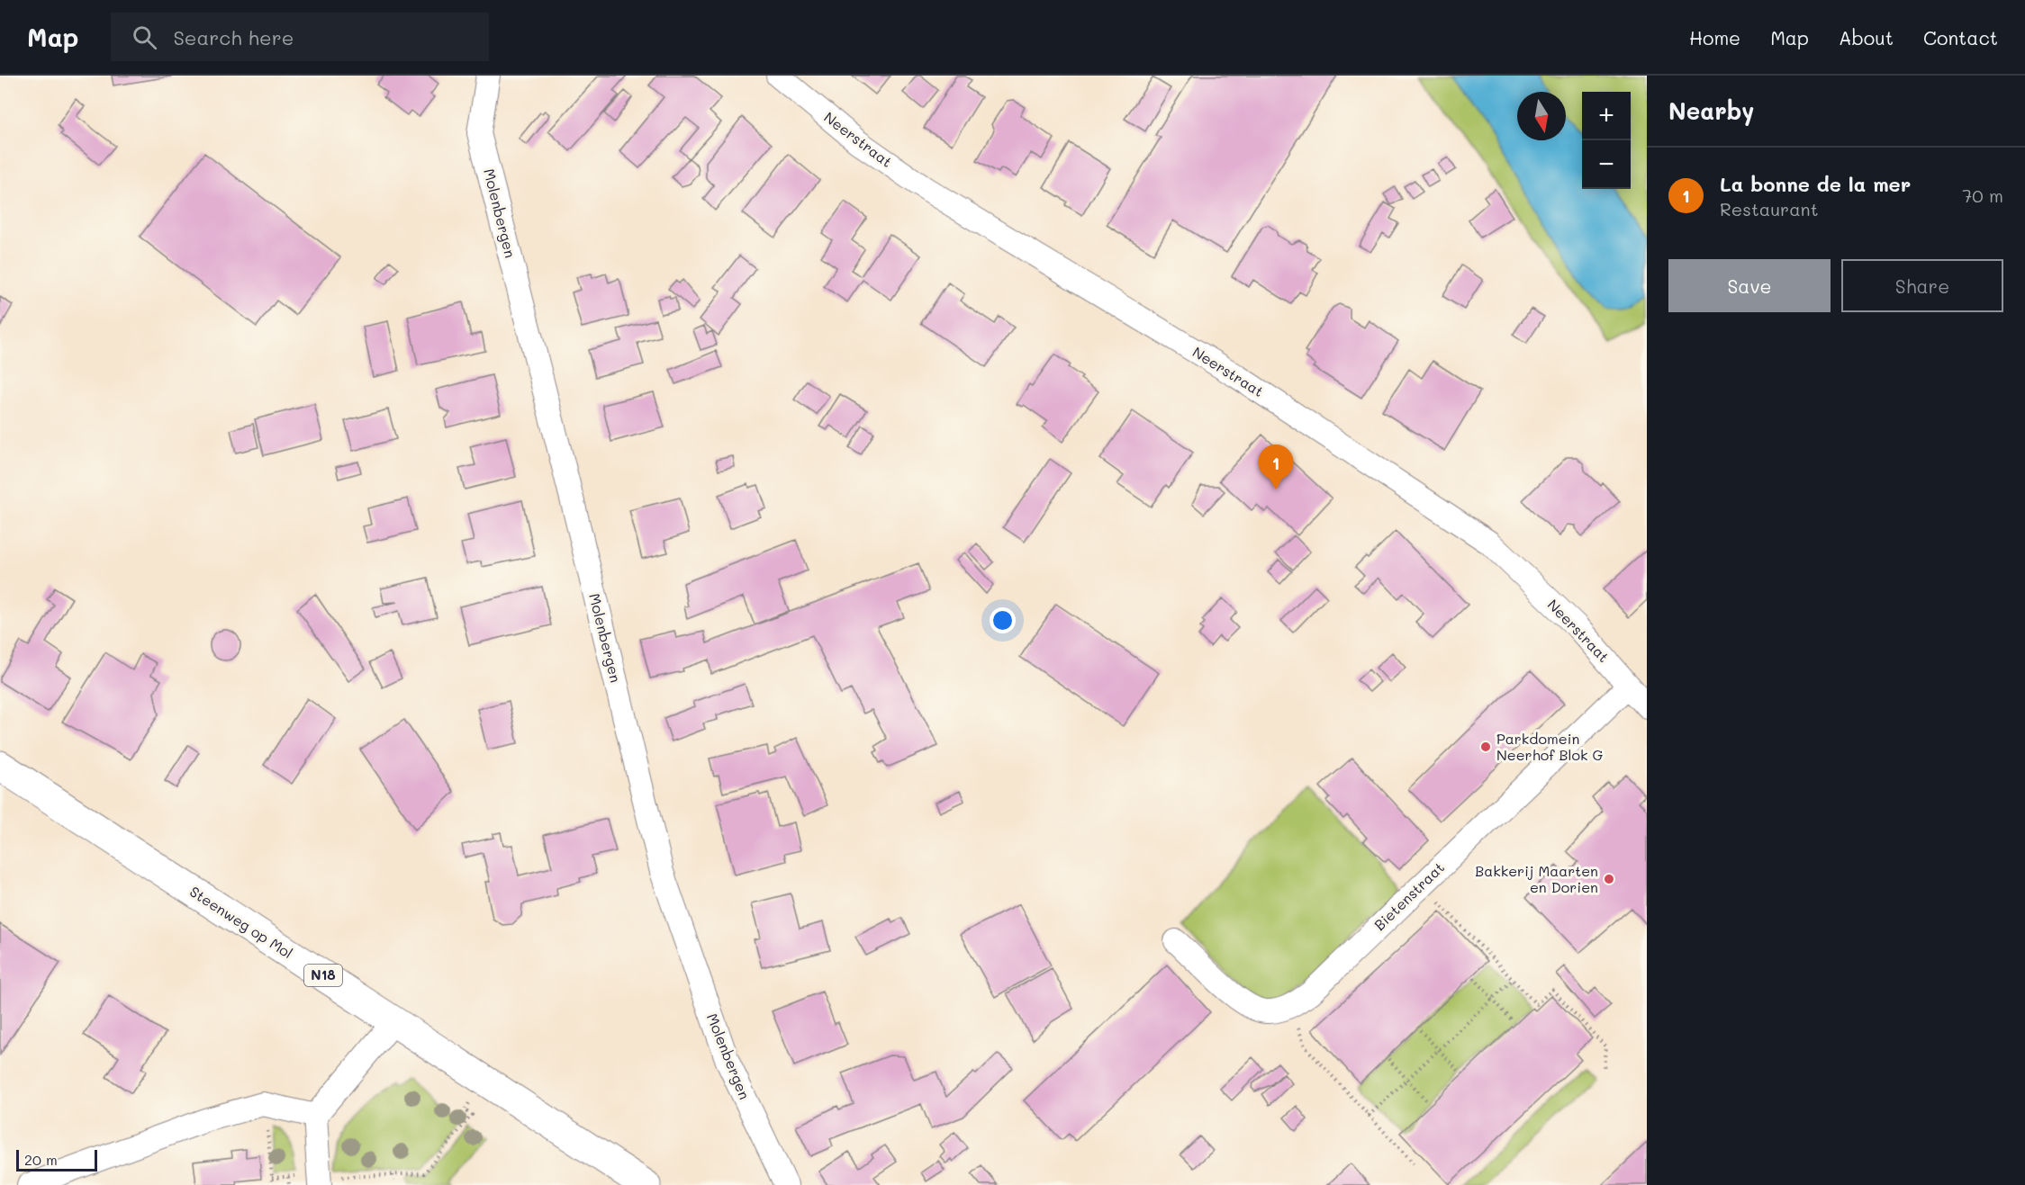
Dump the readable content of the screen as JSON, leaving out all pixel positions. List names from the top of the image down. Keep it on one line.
{"streets":{"main road":["Steenweg op Mol","N18"],"street":["Neerstraat","Molenbergen","Bietenstraat"]},"crossings":[["Neerstraat","Bietenstraat"]],"places":["Parkdomein Neerhof Blok G","Bakkerij Maarten en Dorien"],"scale_bar":"20 m","north":"bottom","page":{"header":"Map","search":"Search here","nav":["Home","Map","About","Contact"],"heading":"Nearby","map_buttons":["+","−"],"list":[{"mark":"1","name":"La bonne de la mer","note":"Restaurant","value":"70 m"}],"buttons":["Save","Share"],"pins":"1","scale":"20 m"}}
